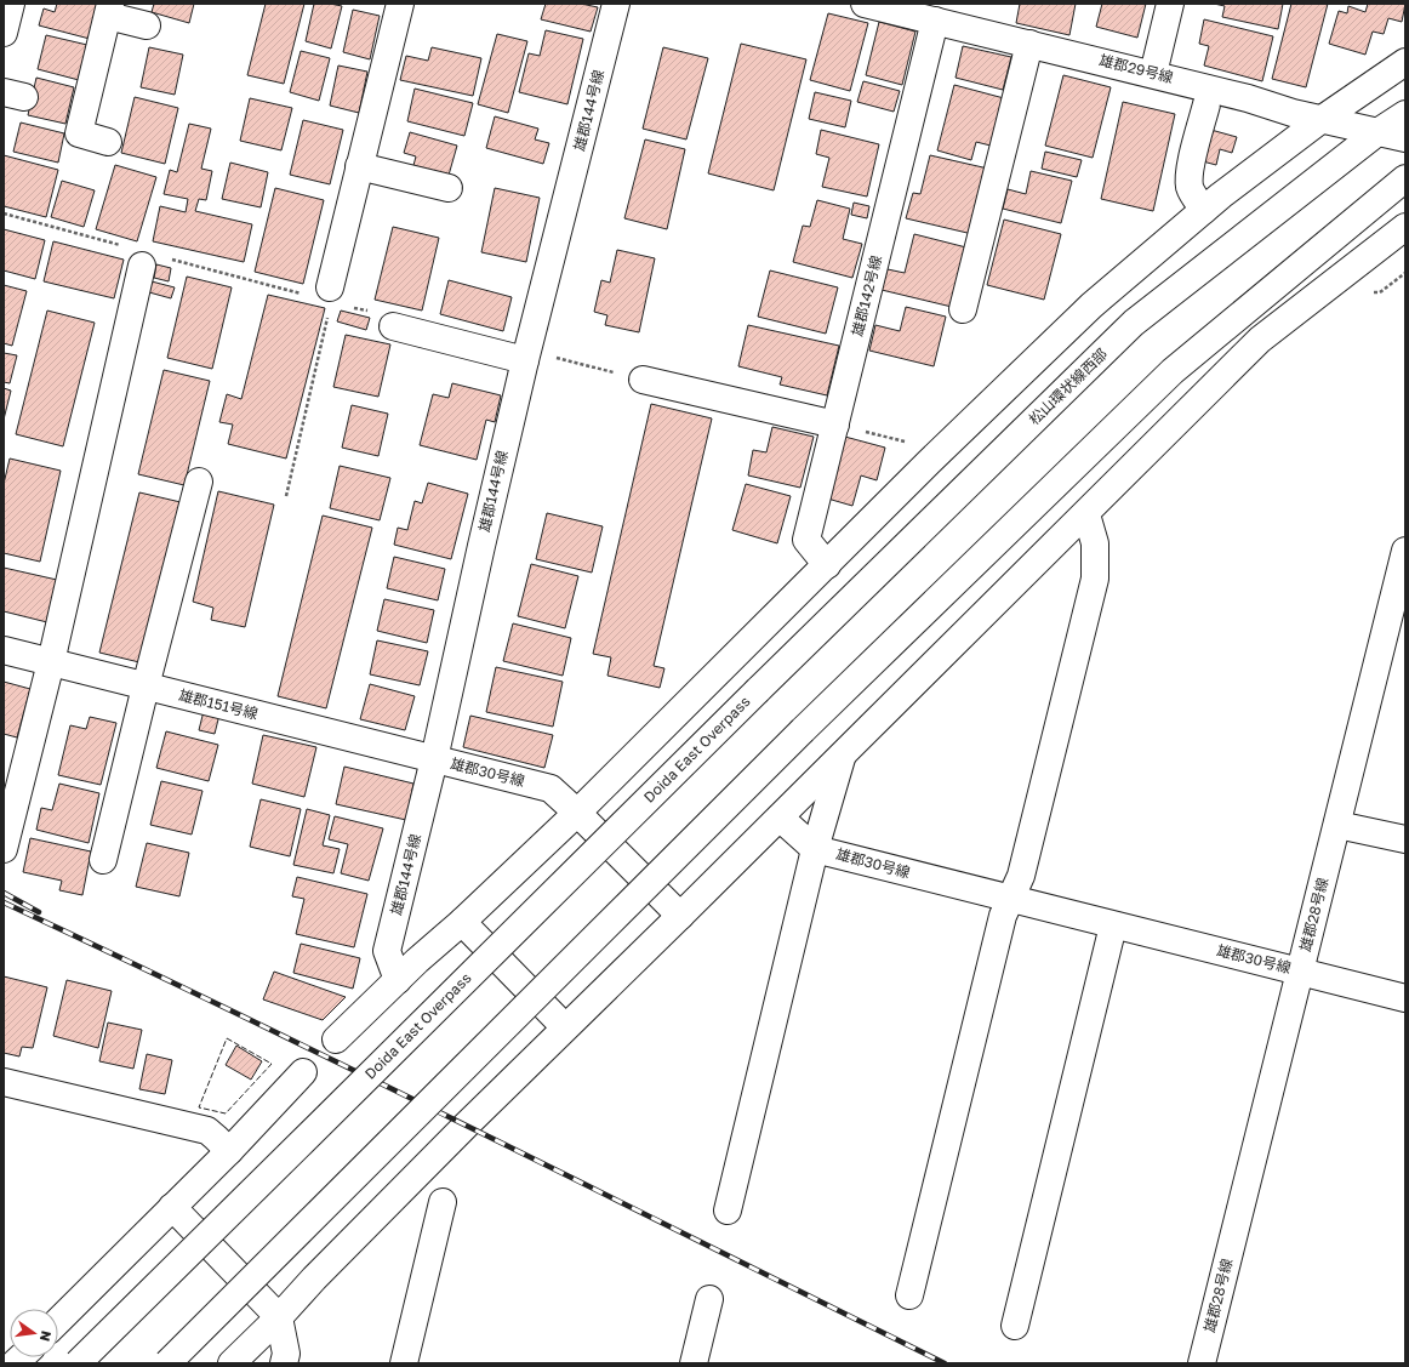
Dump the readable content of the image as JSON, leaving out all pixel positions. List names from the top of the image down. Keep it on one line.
{"streets":{"street":["雄郡29号線","雄郡144号線","雄郡142号線","松山環状線西部","雄郡151号線","Doida East Overpass","雄郡30号線","雄郡28号線"]},"crossings":[["雄郡29号線","雄郡142号線"],["雄郡29号線","松山環状線西部"],["雄郡144号線","雄郡151号線"],["雄郡144号線","雄郡30号線"],["松山環状線西部","Doida East Overpass"],["雄郡151号線","雄郡30号線"],["雄郡30号線","雄郡28号線"]],"north":"right"}
